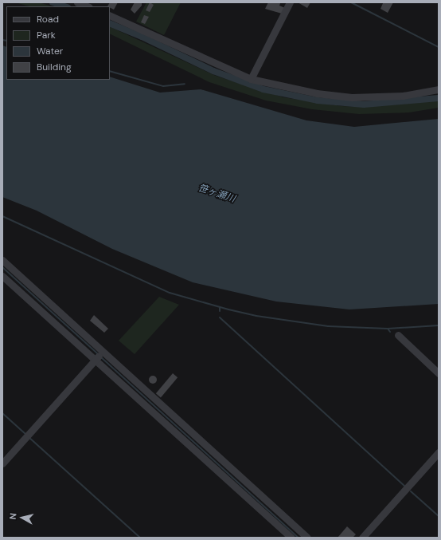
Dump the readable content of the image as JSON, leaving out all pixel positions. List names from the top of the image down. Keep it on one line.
{"water":["笹ヶ瀬川"],"legend":["Road","Park","Water","Building"],"north":"left"}
